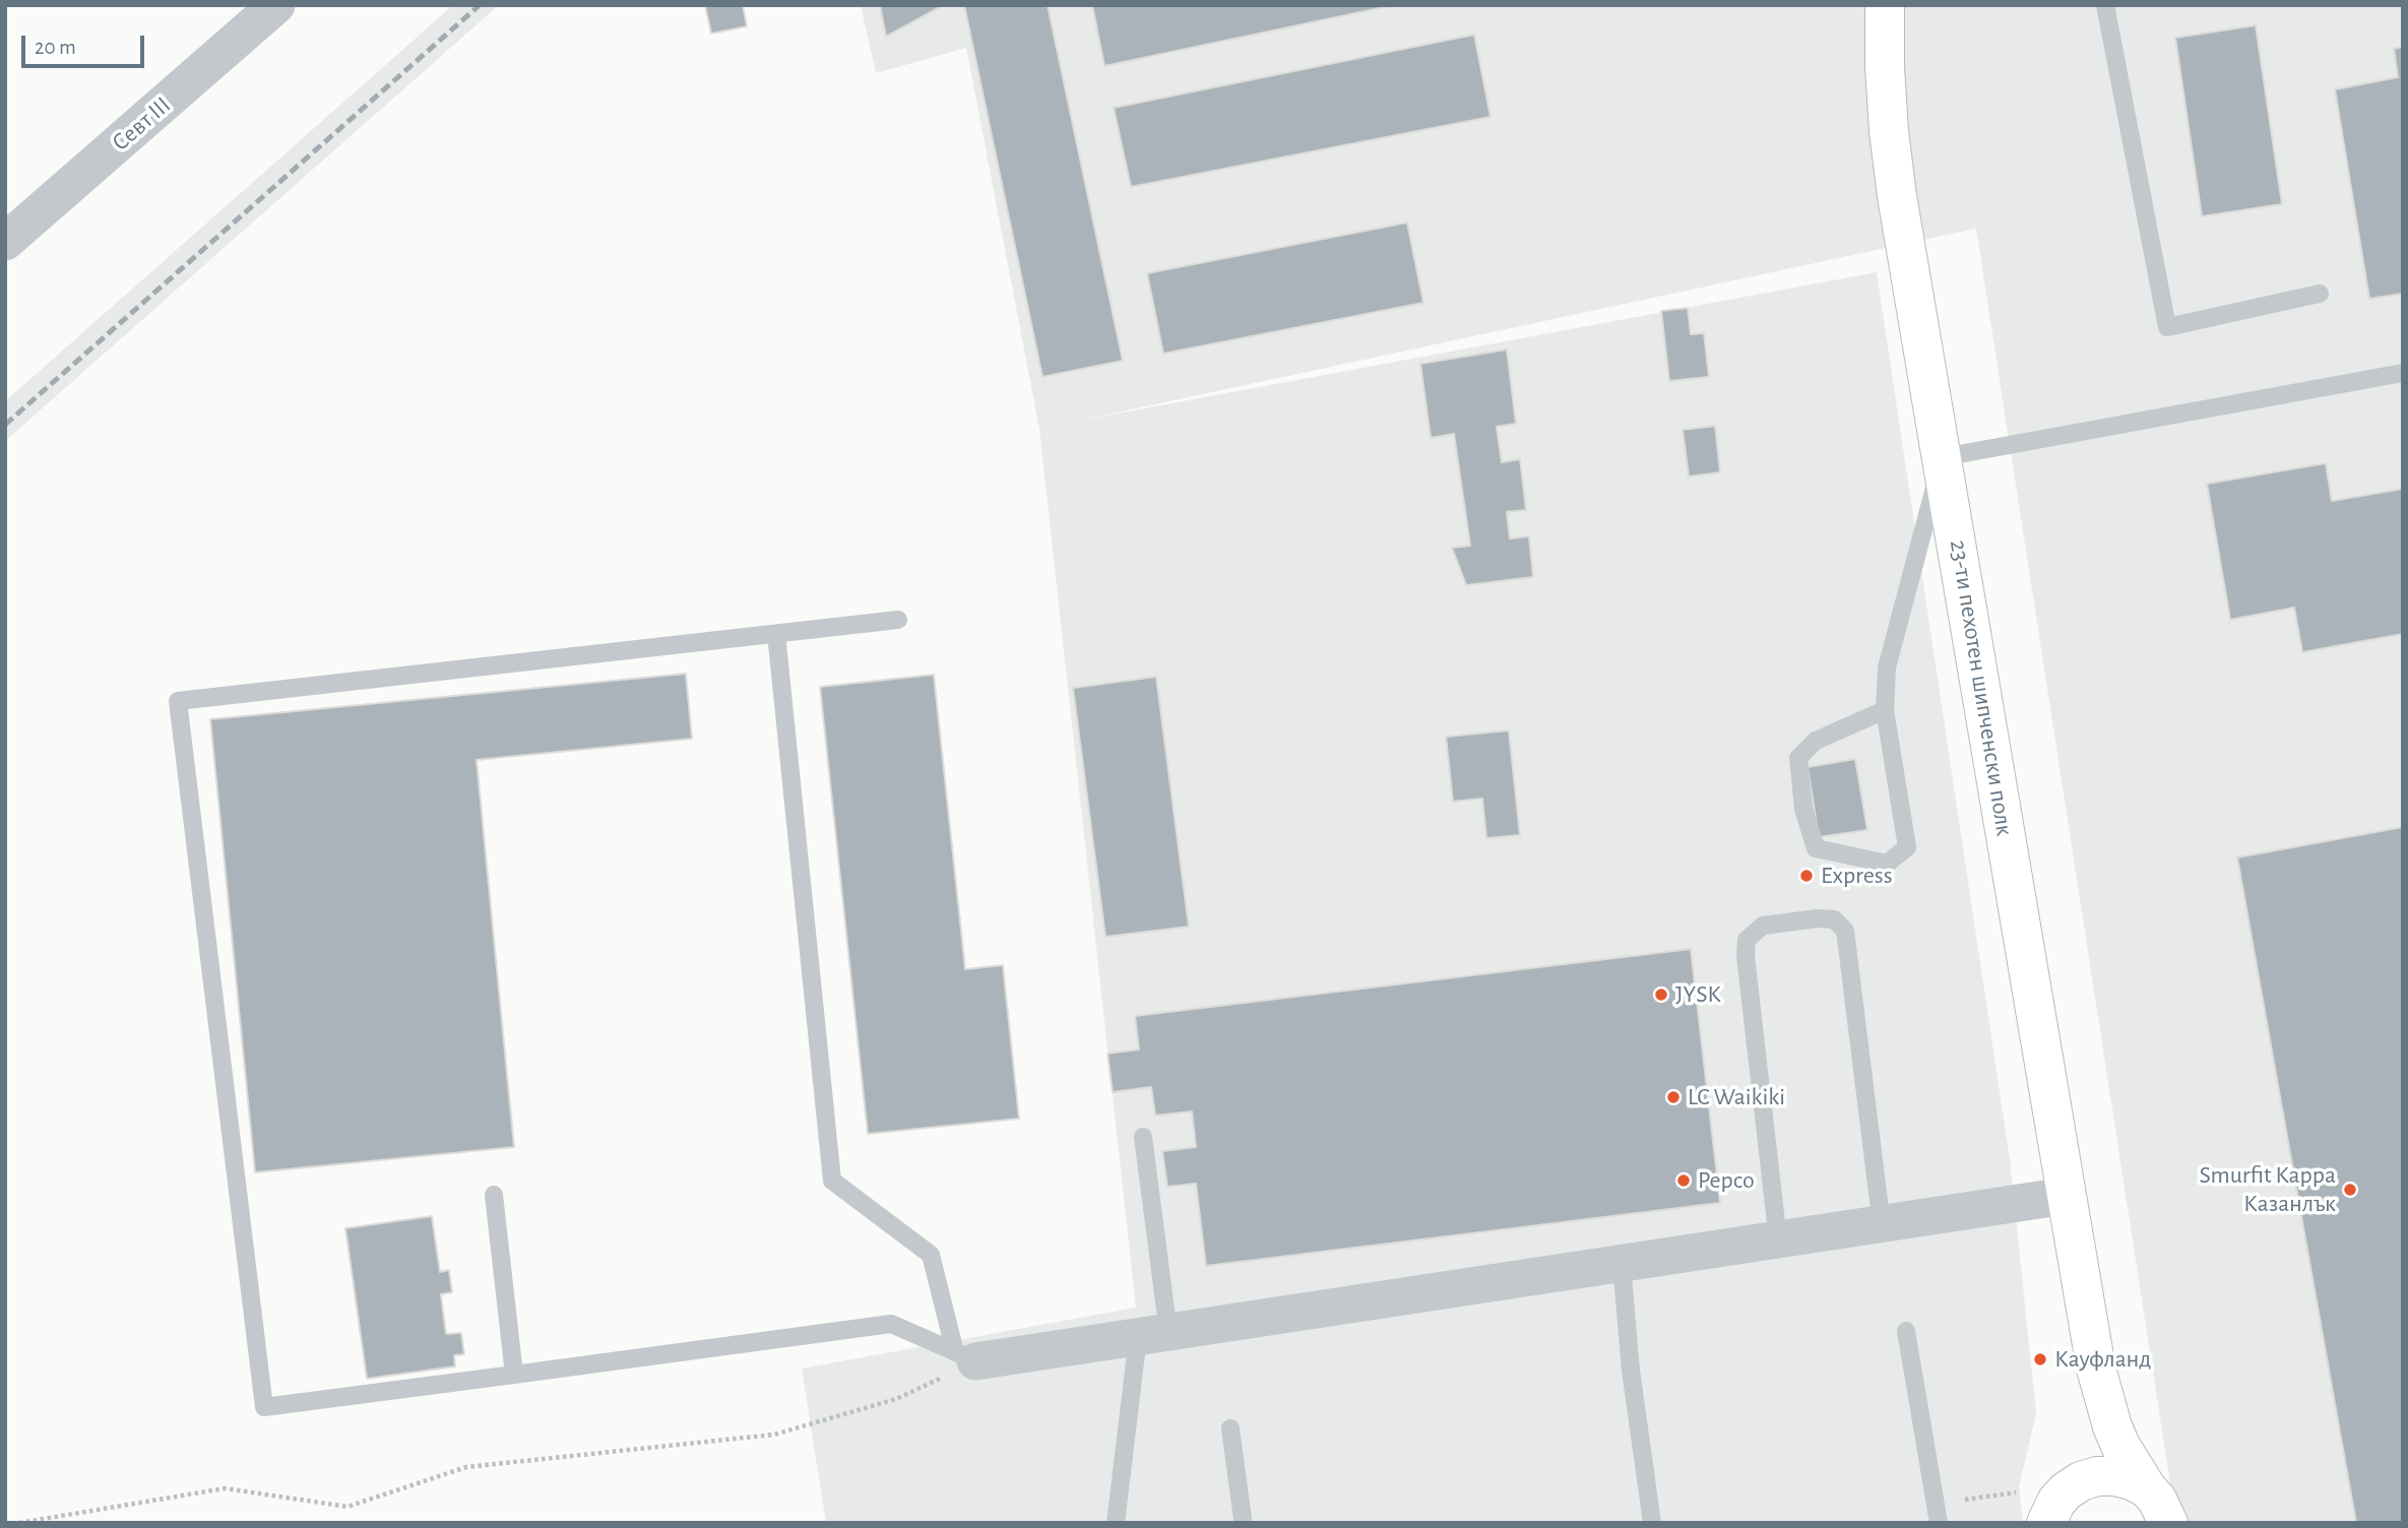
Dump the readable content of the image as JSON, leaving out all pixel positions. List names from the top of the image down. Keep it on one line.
{"streets":{"main road":["23-ти пехотен шипченски полк"],"street":["Севт III"]},"places":["Express","JYSK","LC Waikiki","Pepco","Smurfit Kappa Казанлък","Кауфланд"],"scale_bar":"20 m"}
